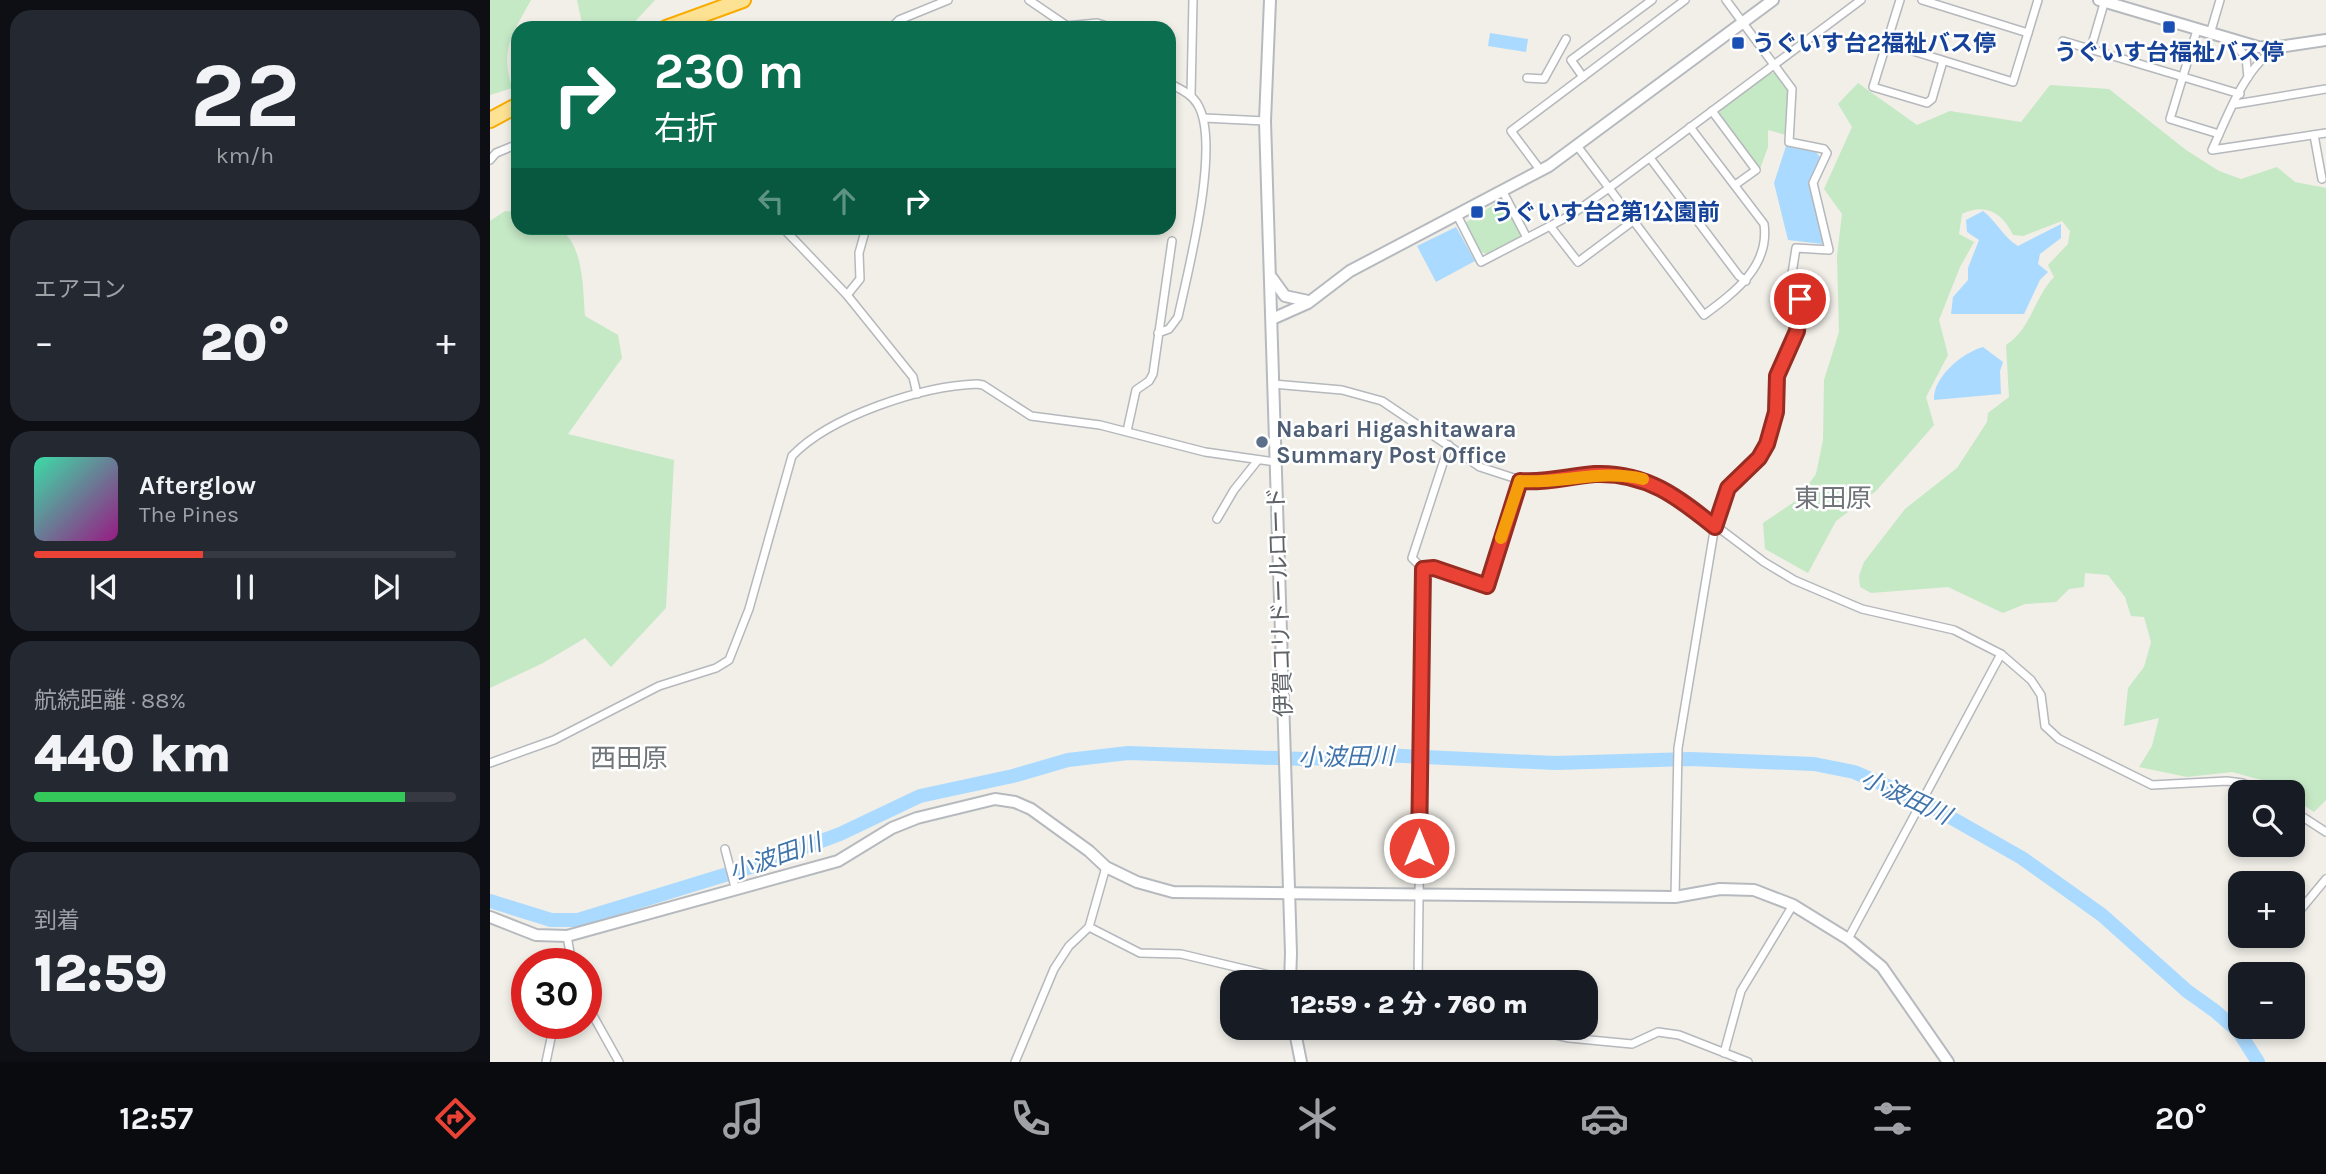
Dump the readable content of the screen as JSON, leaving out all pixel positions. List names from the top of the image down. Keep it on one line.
{"streets":{"street":["伊賀コリドールロード"]},"districts":["東田原","西田原"],"water":["小波田川"],"places":{"transit":["うぐいす台福祉バス停","うぐいす台2福祉バス停","うぐいす台2第1公園前"],"other":["Nabari Higashitawara Summary Post Office"]},"page":{"tile":[["22","km/h"],"エアコン",["航続距離 · 88%","440 km"],["到着","12:59"]],"turn":["230 m","右折"],"heat":["−","20°","+"],"song":["Afterglow","The Pines"],"map_buttons":["+","−"],"limit":"30","trip":"12:59 · 2 分 · 760 m","tabs":["12:57","20°"]}}
